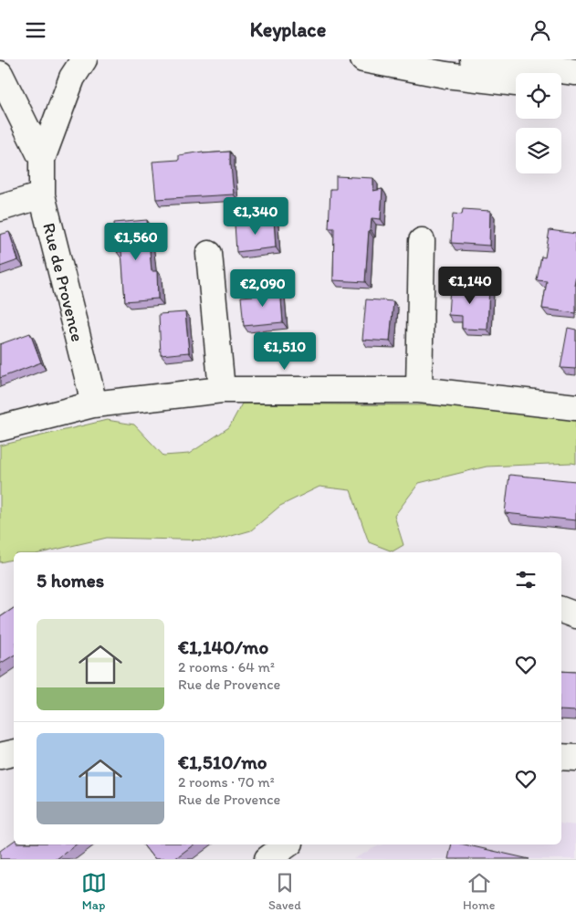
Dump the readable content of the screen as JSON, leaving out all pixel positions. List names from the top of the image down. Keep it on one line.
{"streets":{"street":["Rue de Provence"]},"page":{"header":"Keyplace","price":["€1,340","€1,560","€1,140","€2,090","€1,510"],"heading":"5 homes","list":[{"name":"€1,140/mo","note":"2 rooms · 64 m² · Rue de Provence"},{"name":"€1,510/mo","note":"2 rooms · 70 m² · Rue de Provence"}],"tabs":["Map","Saved","Home"]}}
